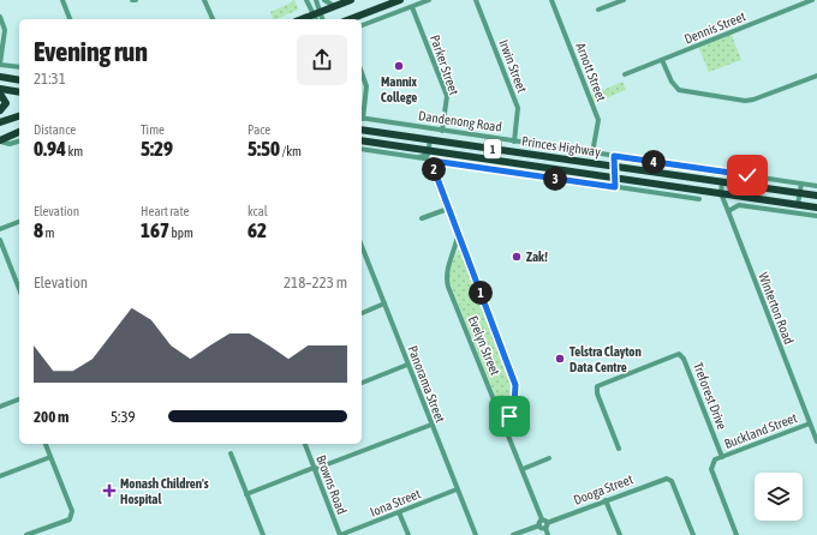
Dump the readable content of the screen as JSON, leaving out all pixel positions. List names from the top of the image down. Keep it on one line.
{"streets":{"highway":["Princes Highway","1"],"street":["Dennis Street","Parker Street","Irwin Street","Arnott Street","Dandenong Road","Winterton Road","Evelyn Street","Panorama Street","Treforest Drive","Buckland Street","Browns Road","Dooga Street","Iona Street"]},"crossings":[["Parker Street","Dandenong Road"],["Irwin Street","Dandenong Road"],["Arnott Street","Dandenong Road"],["Dandenong Road","Princes Highway"],["Princes Highway","Winterton Road"],["Winterton Road","Buckland Street"],["Evelyn Street","Dooga Street"],["Panorama Street","Iona Street"],["Treforest Drive","Buckland Street"],["Browns Road","Iona Street"]],"places":{"other":["Mannix College","Zak!","Telstra Clayton Data Centre"],"health":["Monash Children's Hospital"]},"page":{"heading":["Evening run","21:31"],"stats":[["Distance","0.94 km"],["Time","5:29"],["Pace","5:50 /km"],["Elevation","8 m"],["Heart rate","167 bpm"],["kcal","62"]],"pins":["4","2","3","1"],"chart":["Elevation","218–223 m"],"list":[{"name":"200 m","note":"5:39"}]}}
